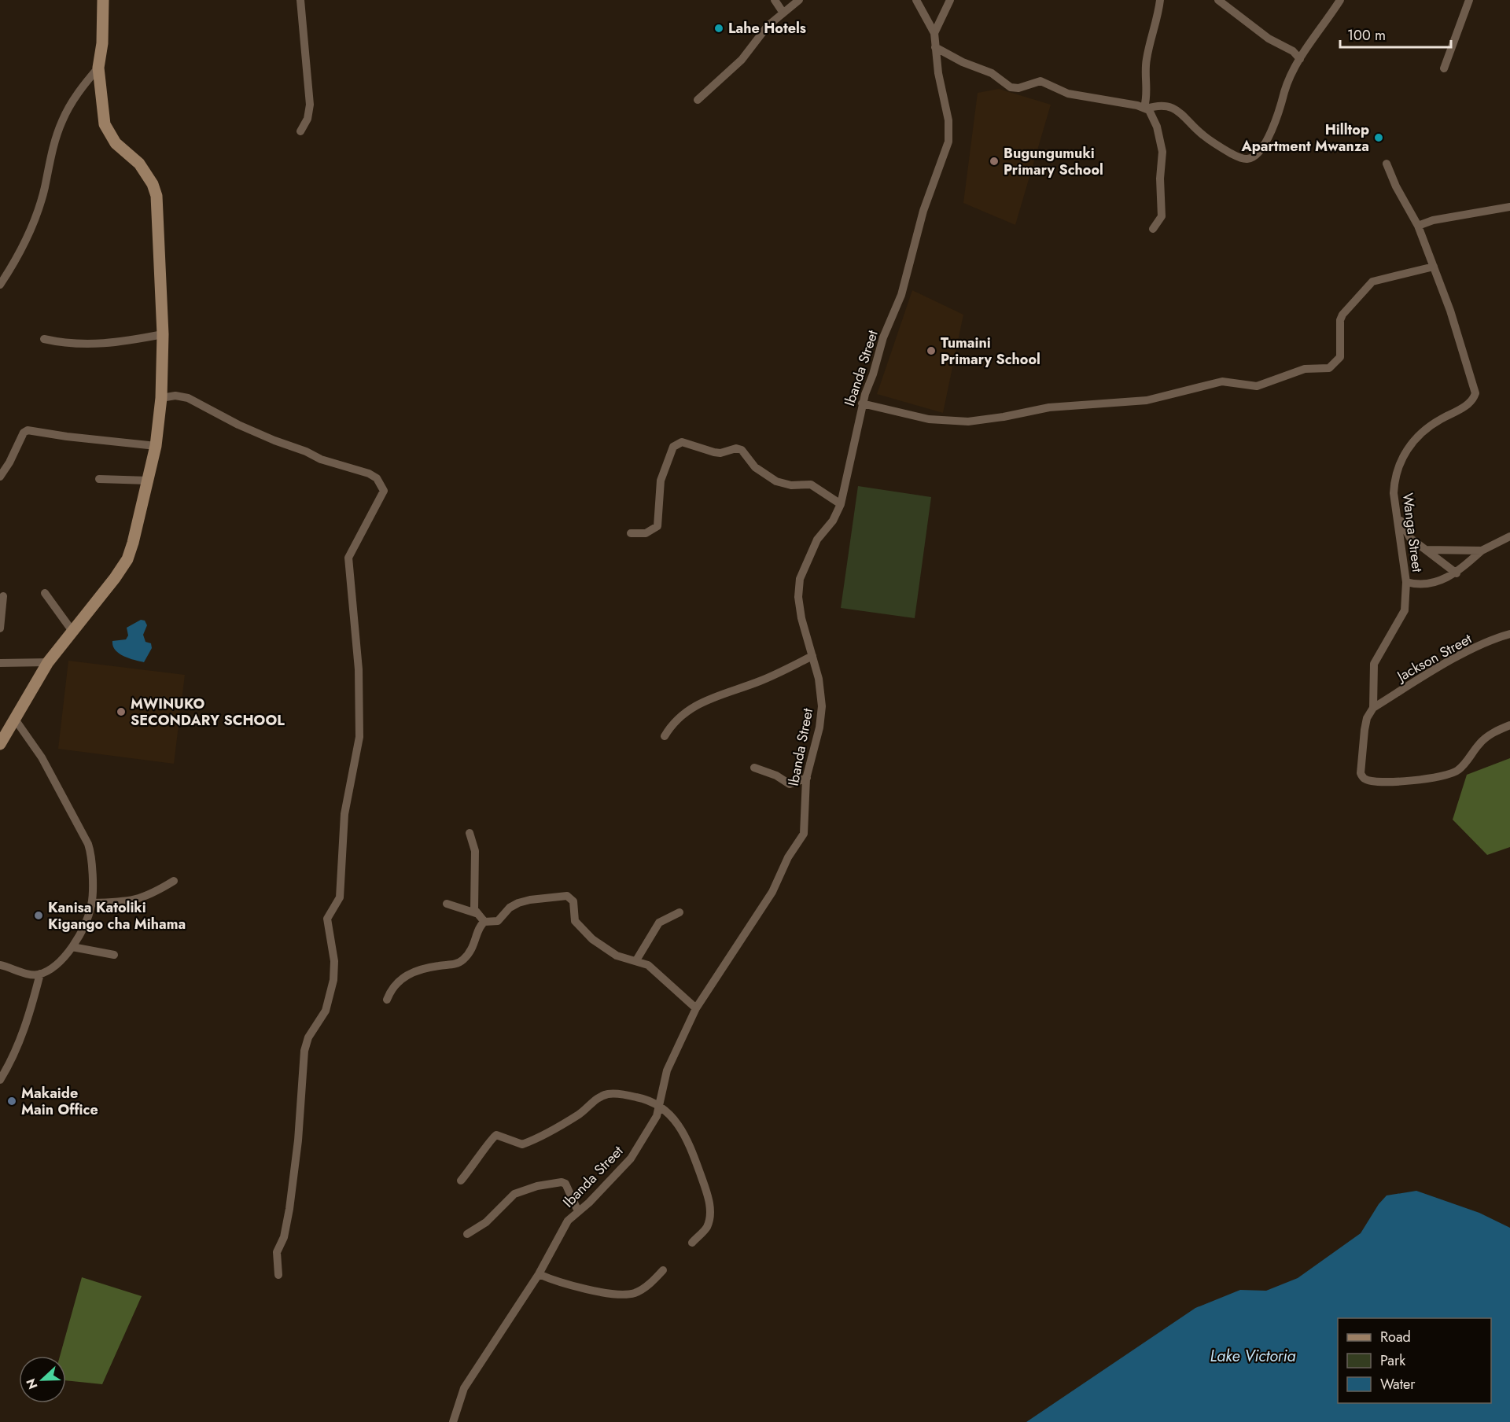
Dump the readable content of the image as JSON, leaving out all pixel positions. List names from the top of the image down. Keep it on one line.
{"streets":{"street":["Ibanda Street","Wanga Street","Jackson Street"]},"crossings":[["Wanga Street","Jackson Street"]],"water":["Lake Victoria"],"places":["Lahe Hotels","Hilltop Apartment Mwanza","Bugungumuki Primary School","Tumaini Primary School","MWINUKO SECONDARY SCHOOL","Kanisa Katoliki Kigango cha Mihama","Makaide Main Office"],"legend":["Road","Park","Water"],"scale_bar":"100 m","north":"left"}
